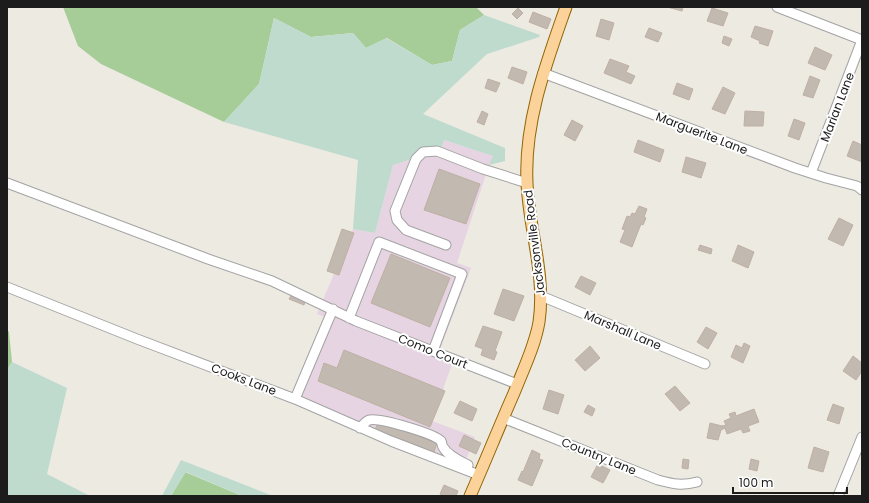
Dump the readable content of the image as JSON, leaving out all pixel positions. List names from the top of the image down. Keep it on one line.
{"streets":{"main road":["Jacksonville Road"],"street":["Marian Lane","Marguerite Lane","Marshall Lane","Como Court","Cooks Lane","Country Lane"]},"crossings":[["Marian Lane","Marguerite Lane"],["Marguerite Lane","Jacksonville Road"],["Jacksonville Road","Marshall Lane"],["Jacksonville Road","Como Court"],["Jacksonville Road","Cooks Lane"],["Jacksonville Road","Country Lane"]],"scale_bar":"100 m"}
